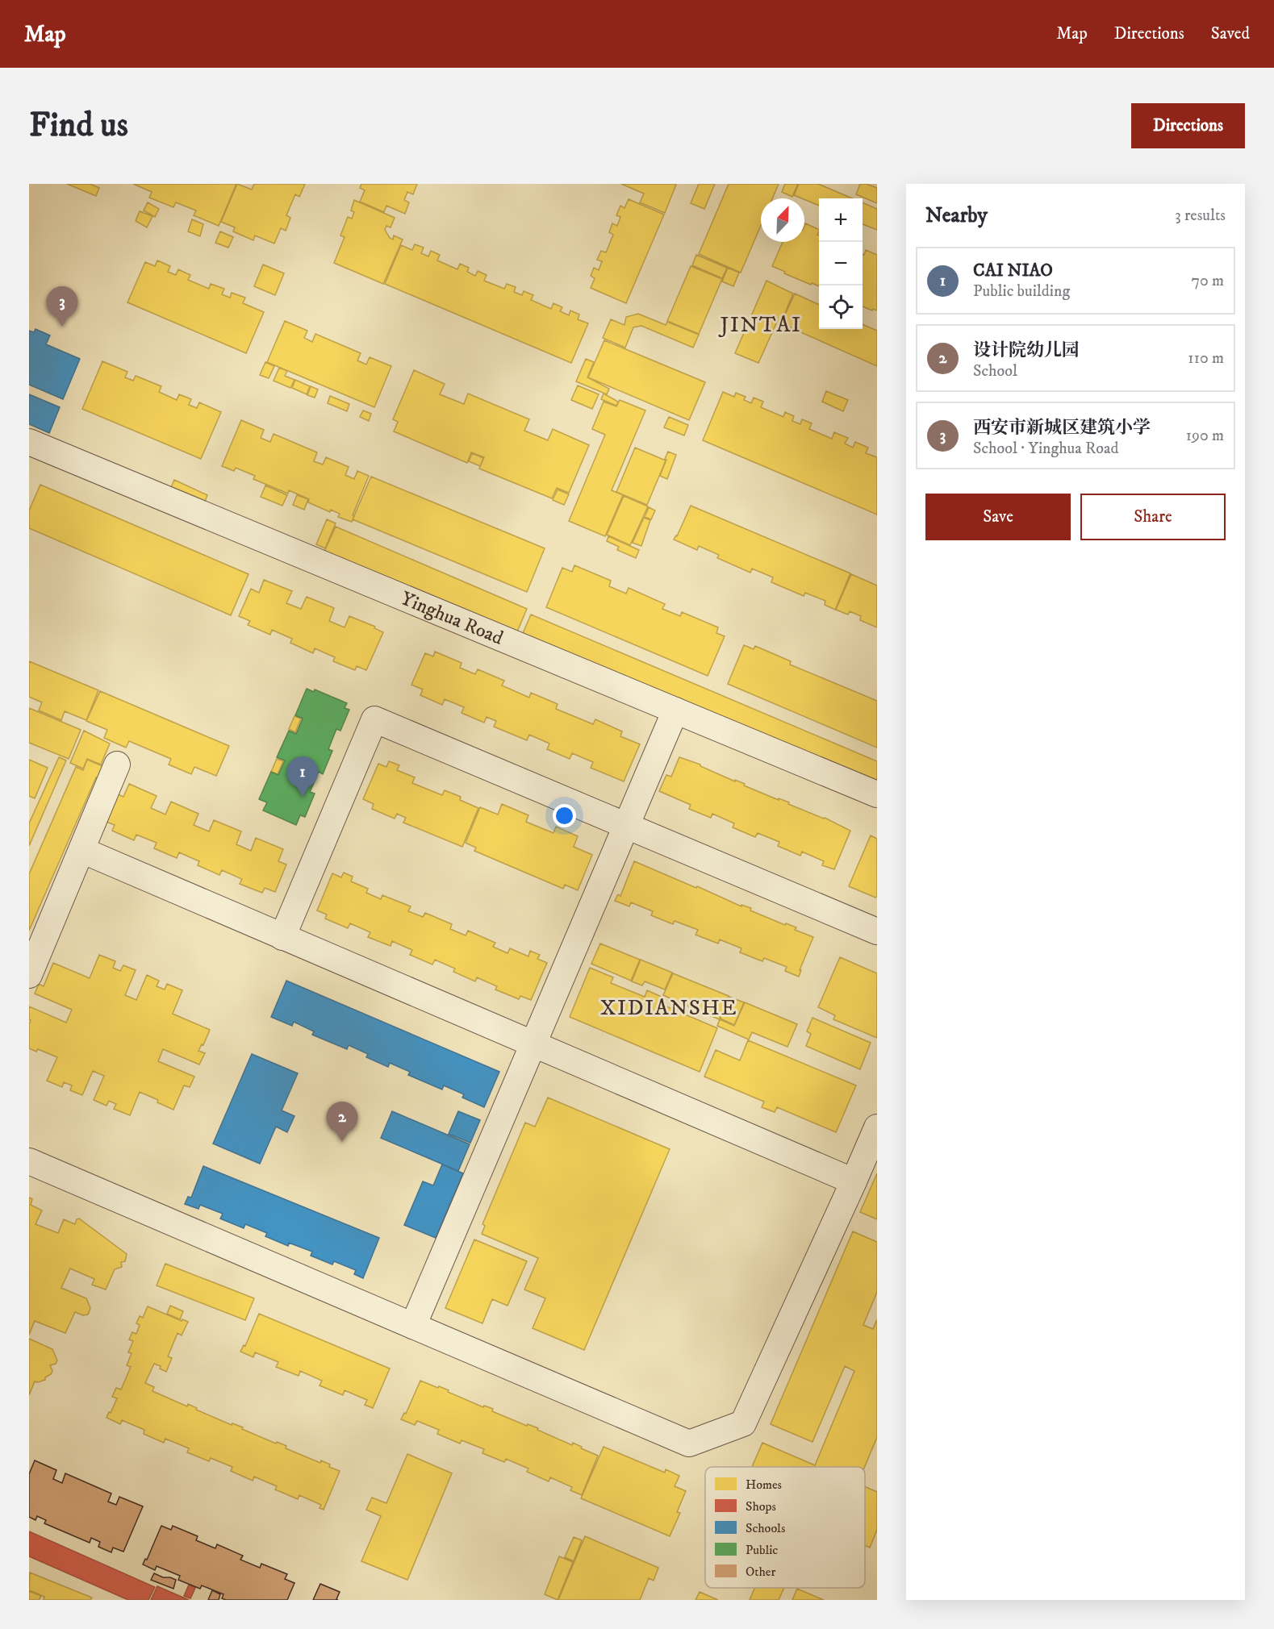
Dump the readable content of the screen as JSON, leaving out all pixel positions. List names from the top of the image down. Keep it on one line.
{"streets":{"street":["Yinghua Road"]},"districts":["JINTAI","XIDIANSHE"],"legend":["Homes","Shops","Schools","Public","Other"],"north":"top right","page":{"header":"Map","nav":["Map","Directions","Saved"],"buttons":["Directions",["Save","Share"]],"title":"Find us","heading":["Nearby","3 results"],"map_buttons":["+","−"],"list":[{"mark":"1","name":"CAI NIAO","note":"Public building","value":"70 m"},{"mark":"2","name":"设计院幼儿园","note":"School","value":"110 m"},{"mark":"3","name":"西安市新城区建筑小学","note":"School · Yinghua Road","value":"190 m"}],"pins":["3","1","2"]}}
